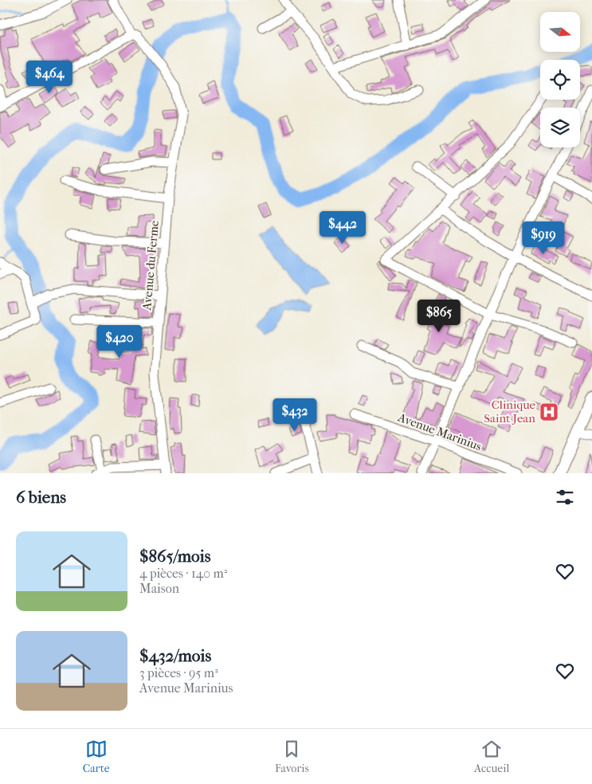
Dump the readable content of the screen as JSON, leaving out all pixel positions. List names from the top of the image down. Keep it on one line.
{"streets":{"street":["Avenue du Ferme","Avenue Marinius"]},"places":{"hospital":["Clinique Saint Jean"]},"north":"right","page":{"price":["$464","$442","$919","$865","$420","$432"],"heading":"6 biens","list":[{"name":"$865/mois","note":"4 pièces · 140 m² · Maison"},{"name":"$432/mois","note":"3 pièces · 95 m² · Avenue Marinius"}],"tabs":["Carte","Favoris","Accueil"]}}
